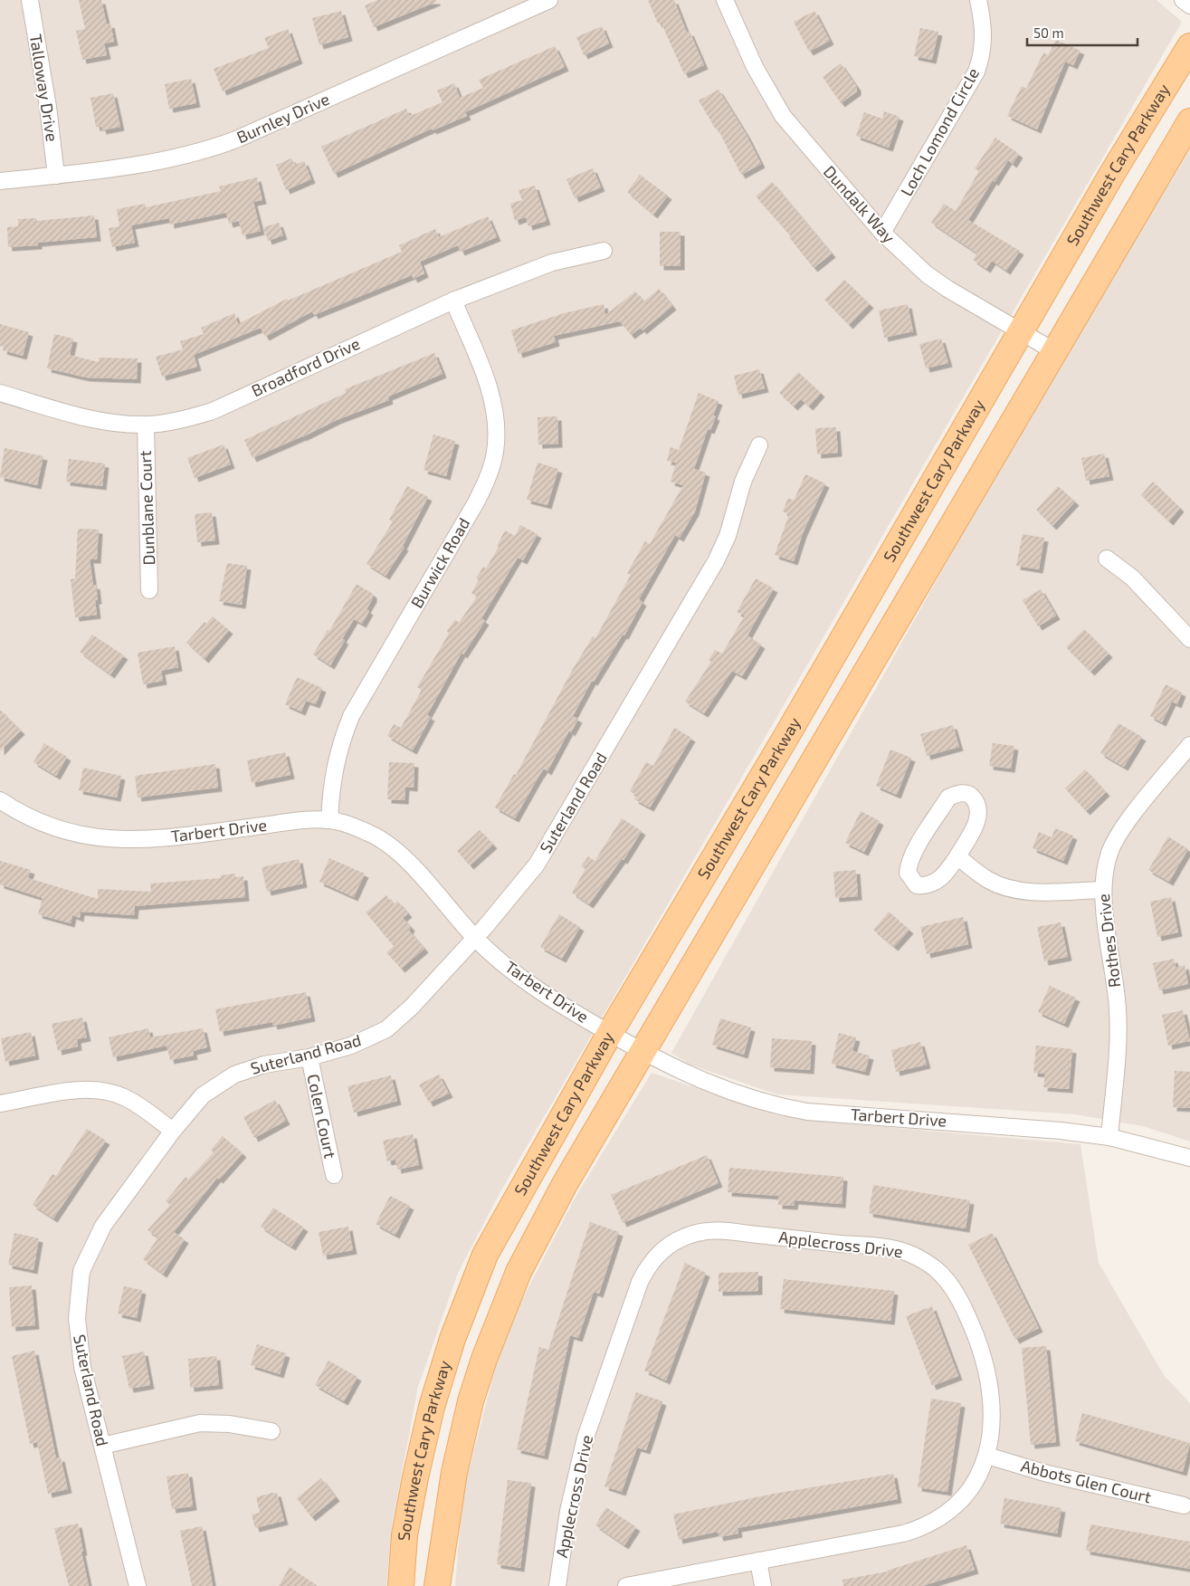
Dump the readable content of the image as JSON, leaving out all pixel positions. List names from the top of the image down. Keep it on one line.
{"streets":{"main road":["Southwest Cary Parkway"],"street":["Talloway Drive","Burnley Drive","Loch Lomond Circle","Dundalk Way","Broadford Drive","Dunblane Court","Burwick Road","Suterland Road","Tarbert Drive","Rothes Drive","Colen Court","Applecross Drive","Abbots Glen Court"]},"crossings":[["Talloway Drive","Burnley Drive"],["Loch Lomond Circle","Dundalk Way"],["Southwest Cary Parkway","Dundalk Way"],["Southwest Cary Parkway","Tarbert Drive"],["Broadford Drive","Dunblane Court"],["Broadford Drive","Burwick Road"],["Burwick Road","Tarbert Drive"],["Suterland Road","Tarbert Drive"],["Suterland Road","Colen Court"],["Tarbert Drive","Rothes Drive"],["Applecross Drive","Abbots Glen Court"]],"scale_bar":"50 m"}
